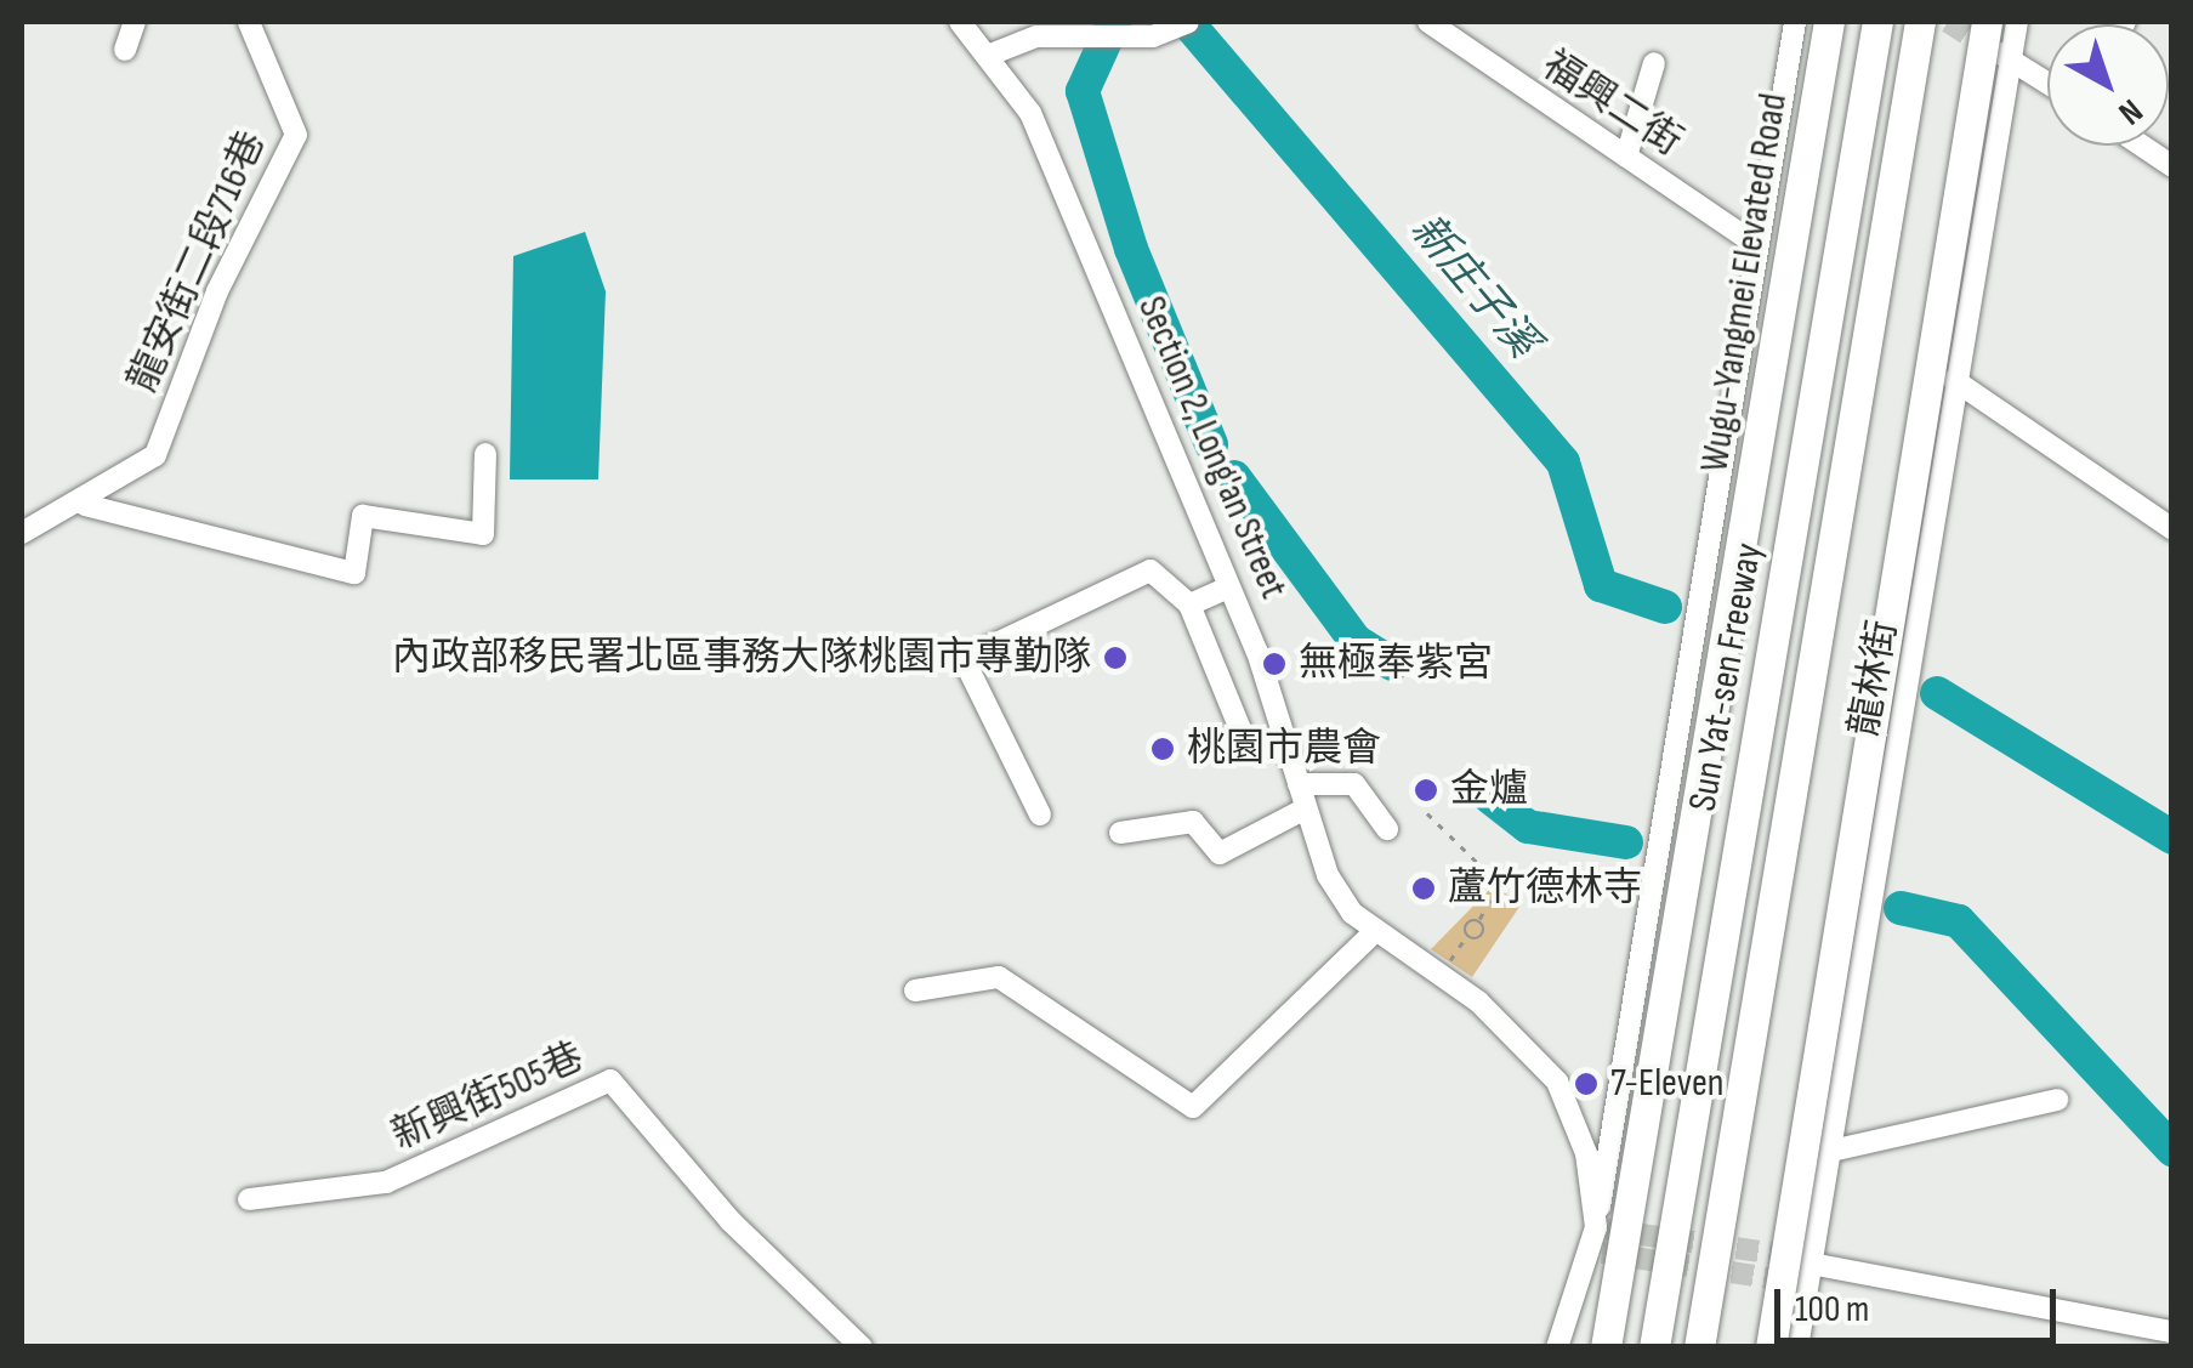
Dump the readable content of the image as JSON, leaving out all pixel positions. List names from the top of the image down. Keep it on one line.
{"streets":{"highway":["Wugu-Yangmei Elevated Road","Sun Yat-sen Freeway"],"street":["福興二街","龍安街二段716巷","Section 2, Long'an Street","龍林街","新興街505巷"]},"water":["新庄子溪"],"places":["內政部移民署北區事務大隊桃園市專勤隊","無極奉紫宮","桃園市農會","金爐","蘆竹德林寺","7-Eleven"],"scale_bar":"100 m","north":"bottom right"}
